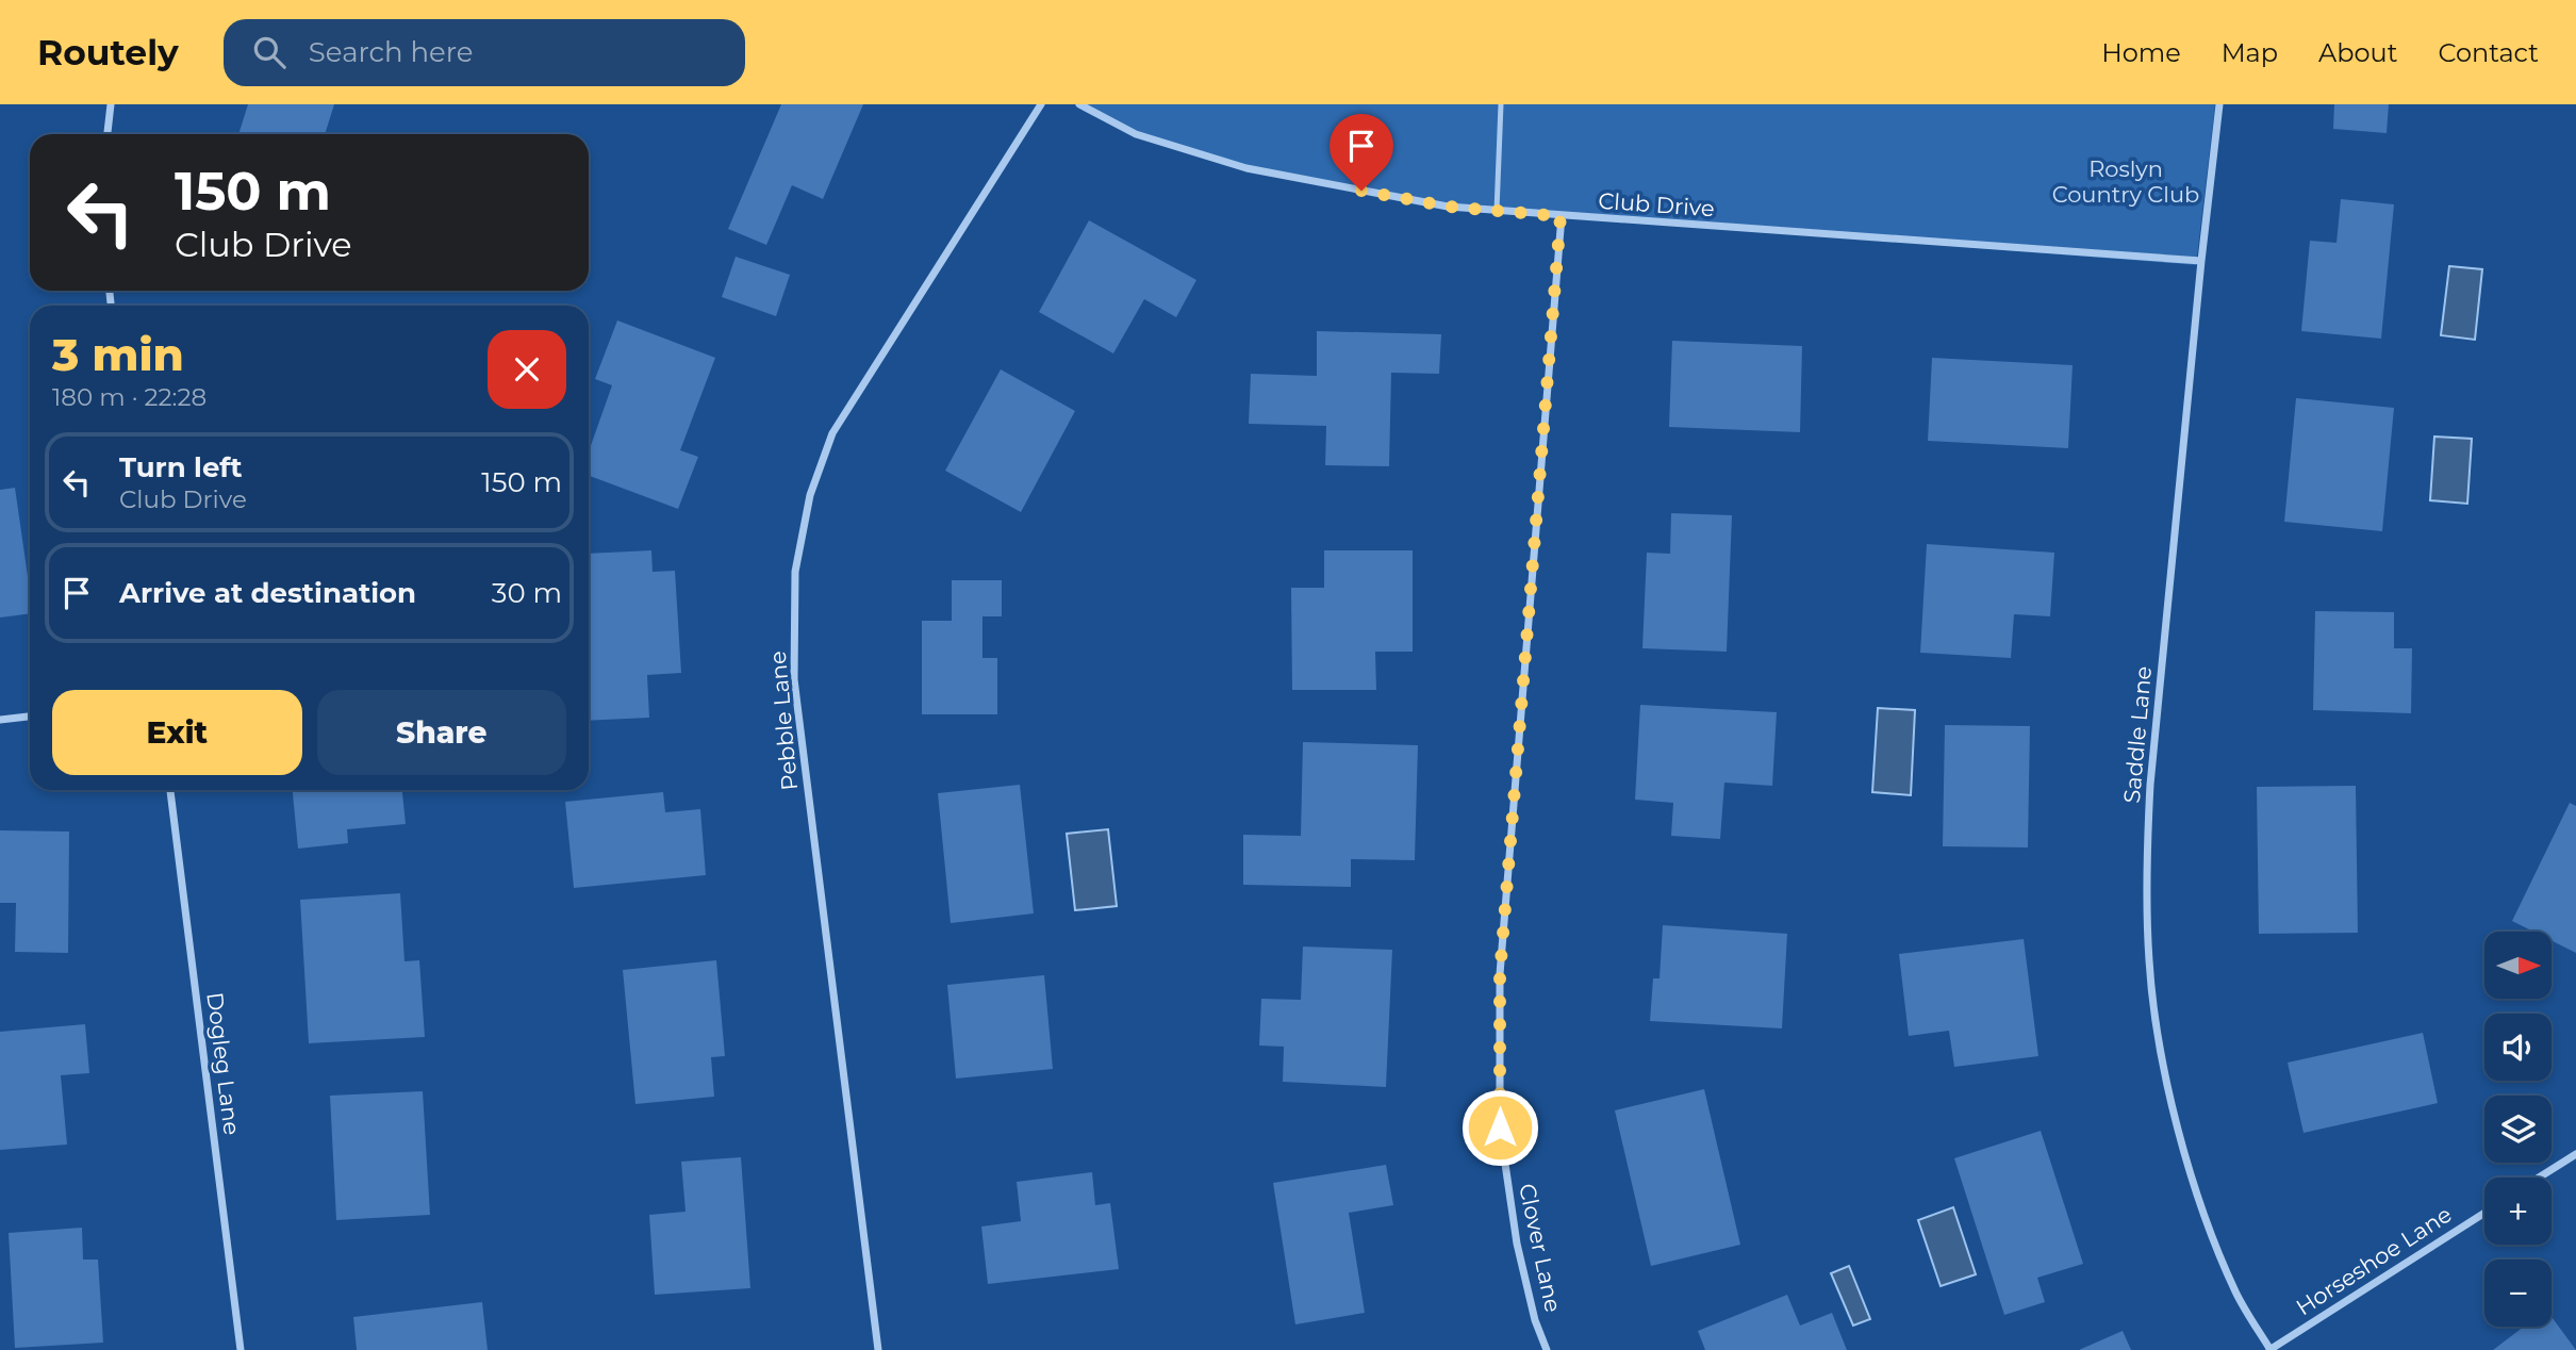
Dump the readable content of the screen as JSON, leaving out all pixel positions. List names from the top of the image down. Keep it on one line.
{"streets":{"street":["Club Drive","Pebble Lane","Saddle Lane","Dogleg Lane","Clover Lane","Horseshoe Lane"]},"crossings":[["Club Drive","Saddle Lane"],["Club Drive","Clover Lane"],["Saddle Lane","Horseshoe Lane"]],"parks":["Roslyn Country Club"],"north":"right","page":{"header":"Routely","search":"Search here","nav":["Home","Map","About","Contact"],"turn":["150 m","Club Drive"],"heading":["3 min","180 m · 22:28"],"list":[{"name":"Turn left","note":"Club Drive","value":"150 m"},{"name":"Arrive at destination","value":"30 m"}],"buttons":["Exit","Share"],"map_buttons":["+","−"]}}
